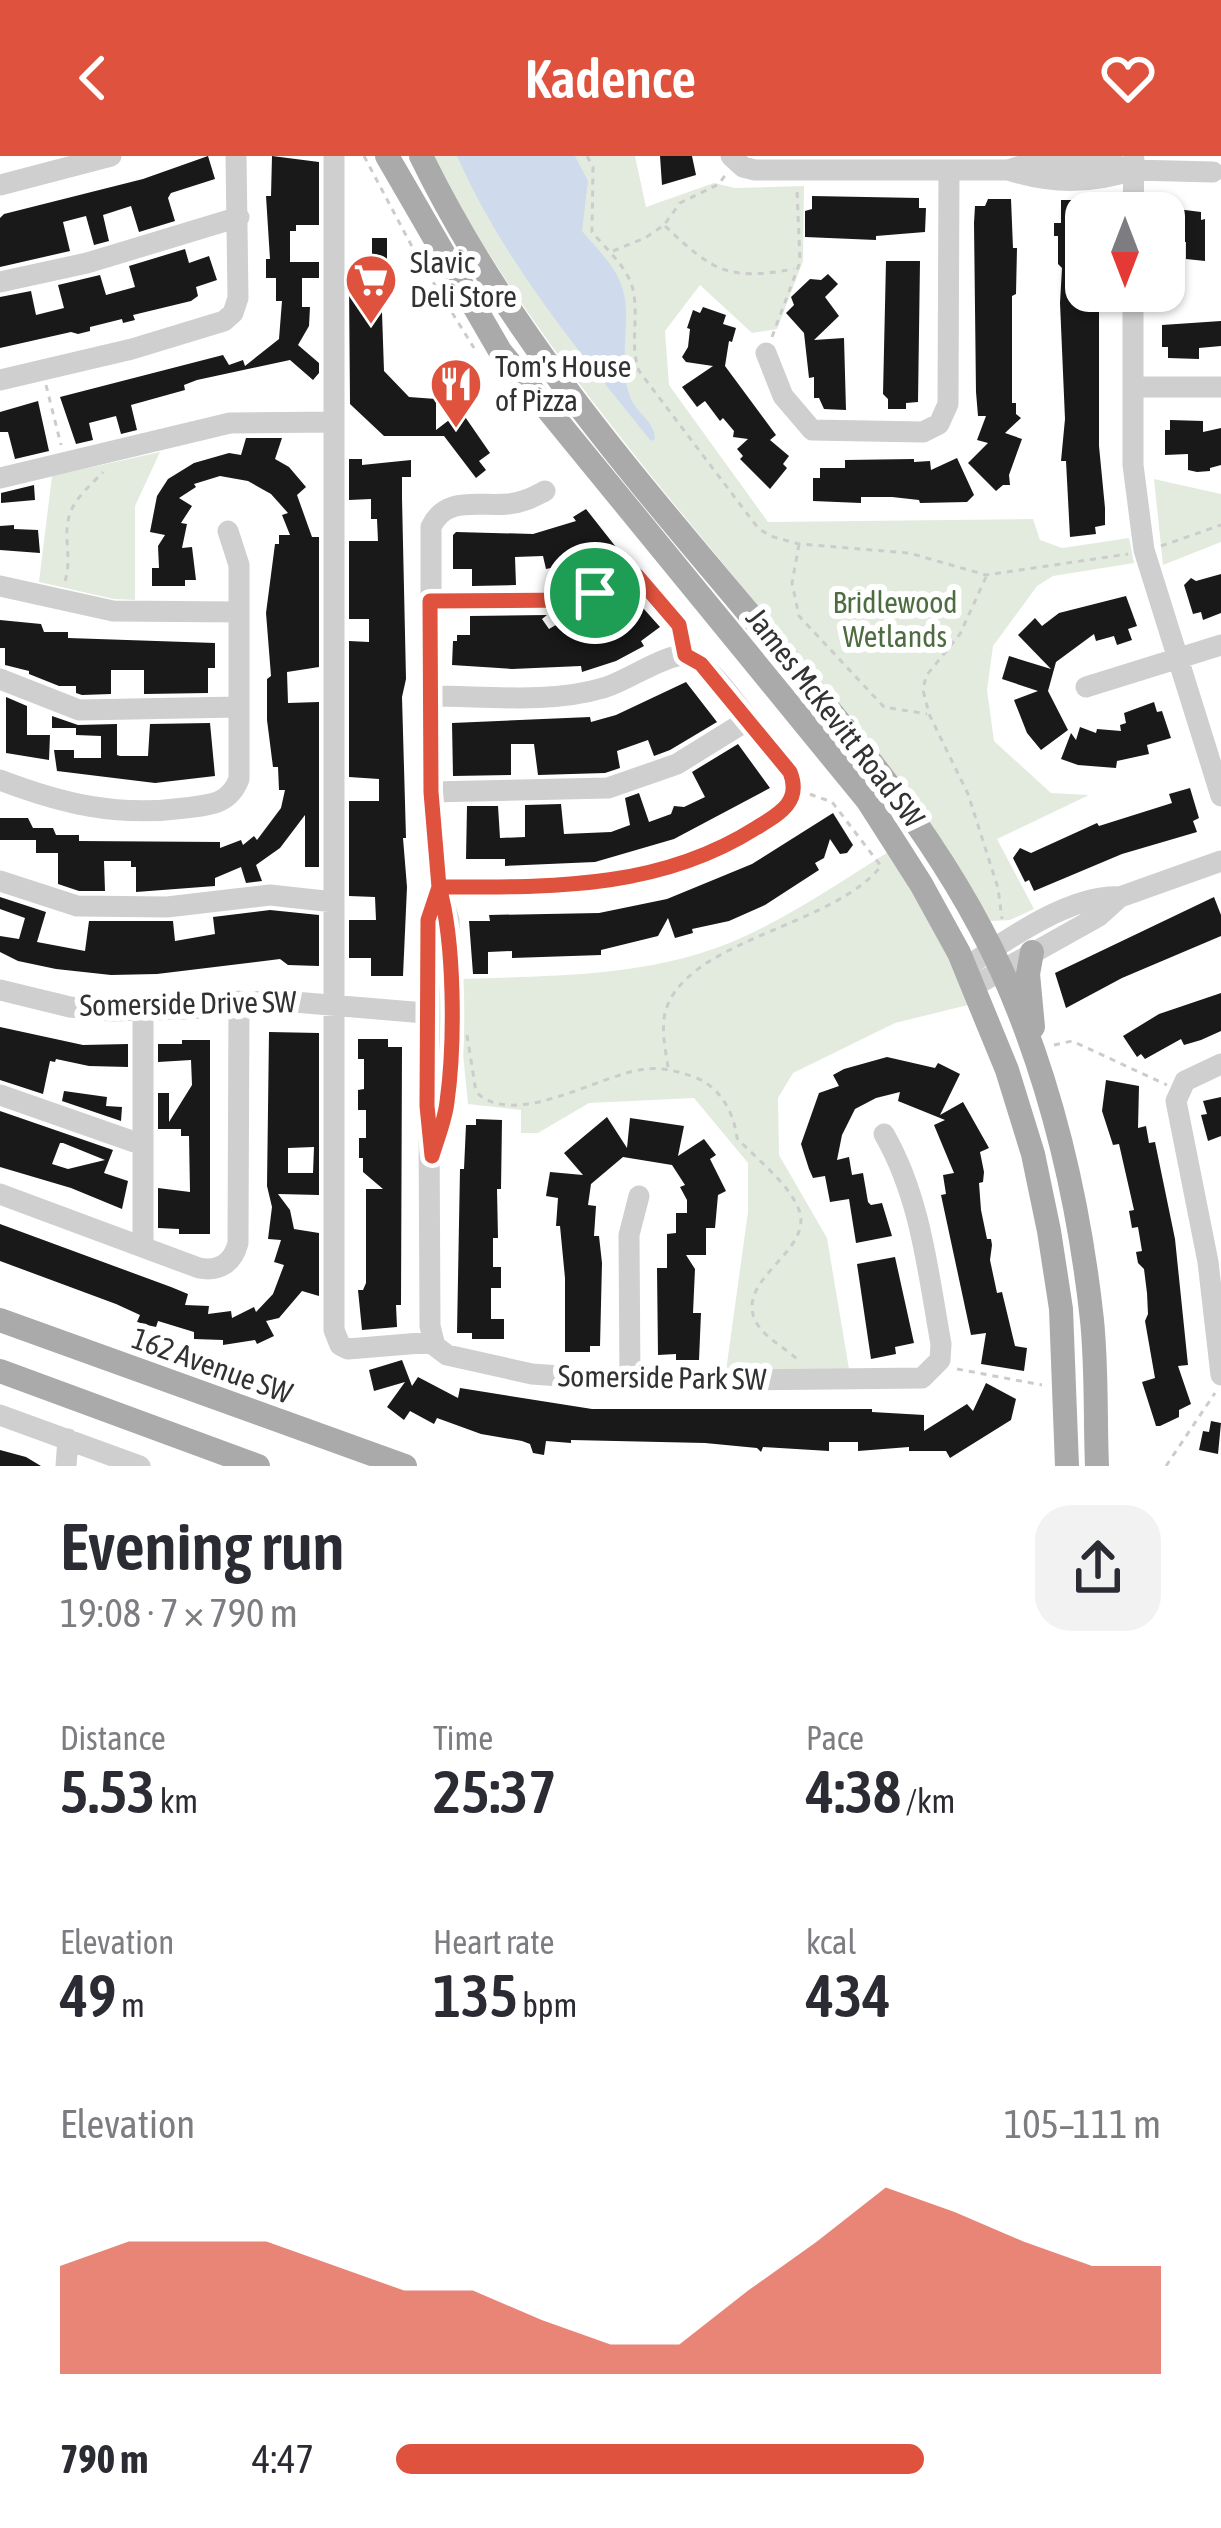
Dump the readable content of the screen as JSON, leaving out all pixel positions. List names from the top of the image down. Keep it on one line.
{"streets":{"main road":["James McKevitt Road SW","162 Avenue SW"],"street":["Somerside Drive SW","Somerside Park SW"]},"parks":["Bridlewood Wetlands"],"places":{"supermarket":["Slavic Deli Store"],"restaurant":["Tom's House of Pizza"]},"north":"bottom","page":{"header":"Kadence","heading":["Evening run","19:08 · 7 × 790 m"],"stats":[["Distance","5.53 km"],["Time","25:37"],["Pace","4:38 /km"],["Elevation","49 m"],["Heart rate","135 bpm"],["kcal","434"]],"chart":["Elevation","105–111 m"],"list":[{"name":"790 m","note":"4:47"}]}}
